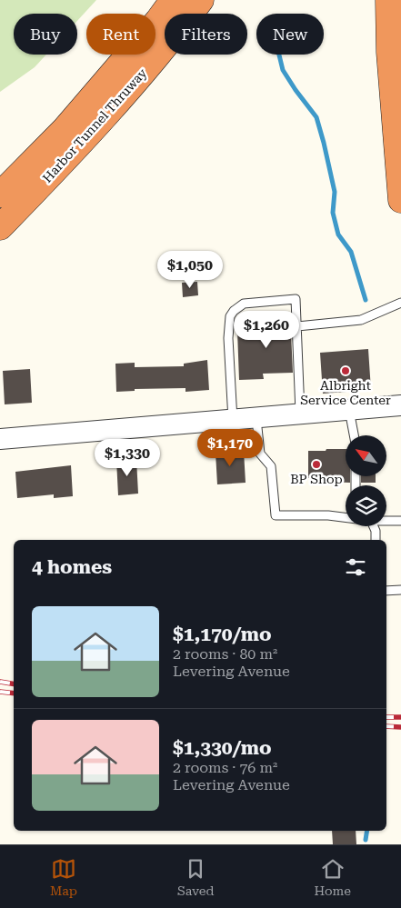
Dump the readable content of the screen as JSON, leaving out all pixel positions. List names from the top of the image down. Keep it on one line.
{"streets":{"highway":["Harbor Tunnel Thruway"]},"places":["Albright Service Center","BP Shop"],"north":"top left","page":{"chip":["Buy","Rent","Filters","New"],"price":["$1,050","$1,260","$1,170","$1,330"],"heading":"4 homes","list":[{"name":"$1,170/mo","note":"2 rooms · 80 m² · Levering Avenue"},{"name":"$1,330/mo","note":"2 rooms · 76 m² · Levering Avenue"}],"tabs":["Map","Saved","Home"]}}
